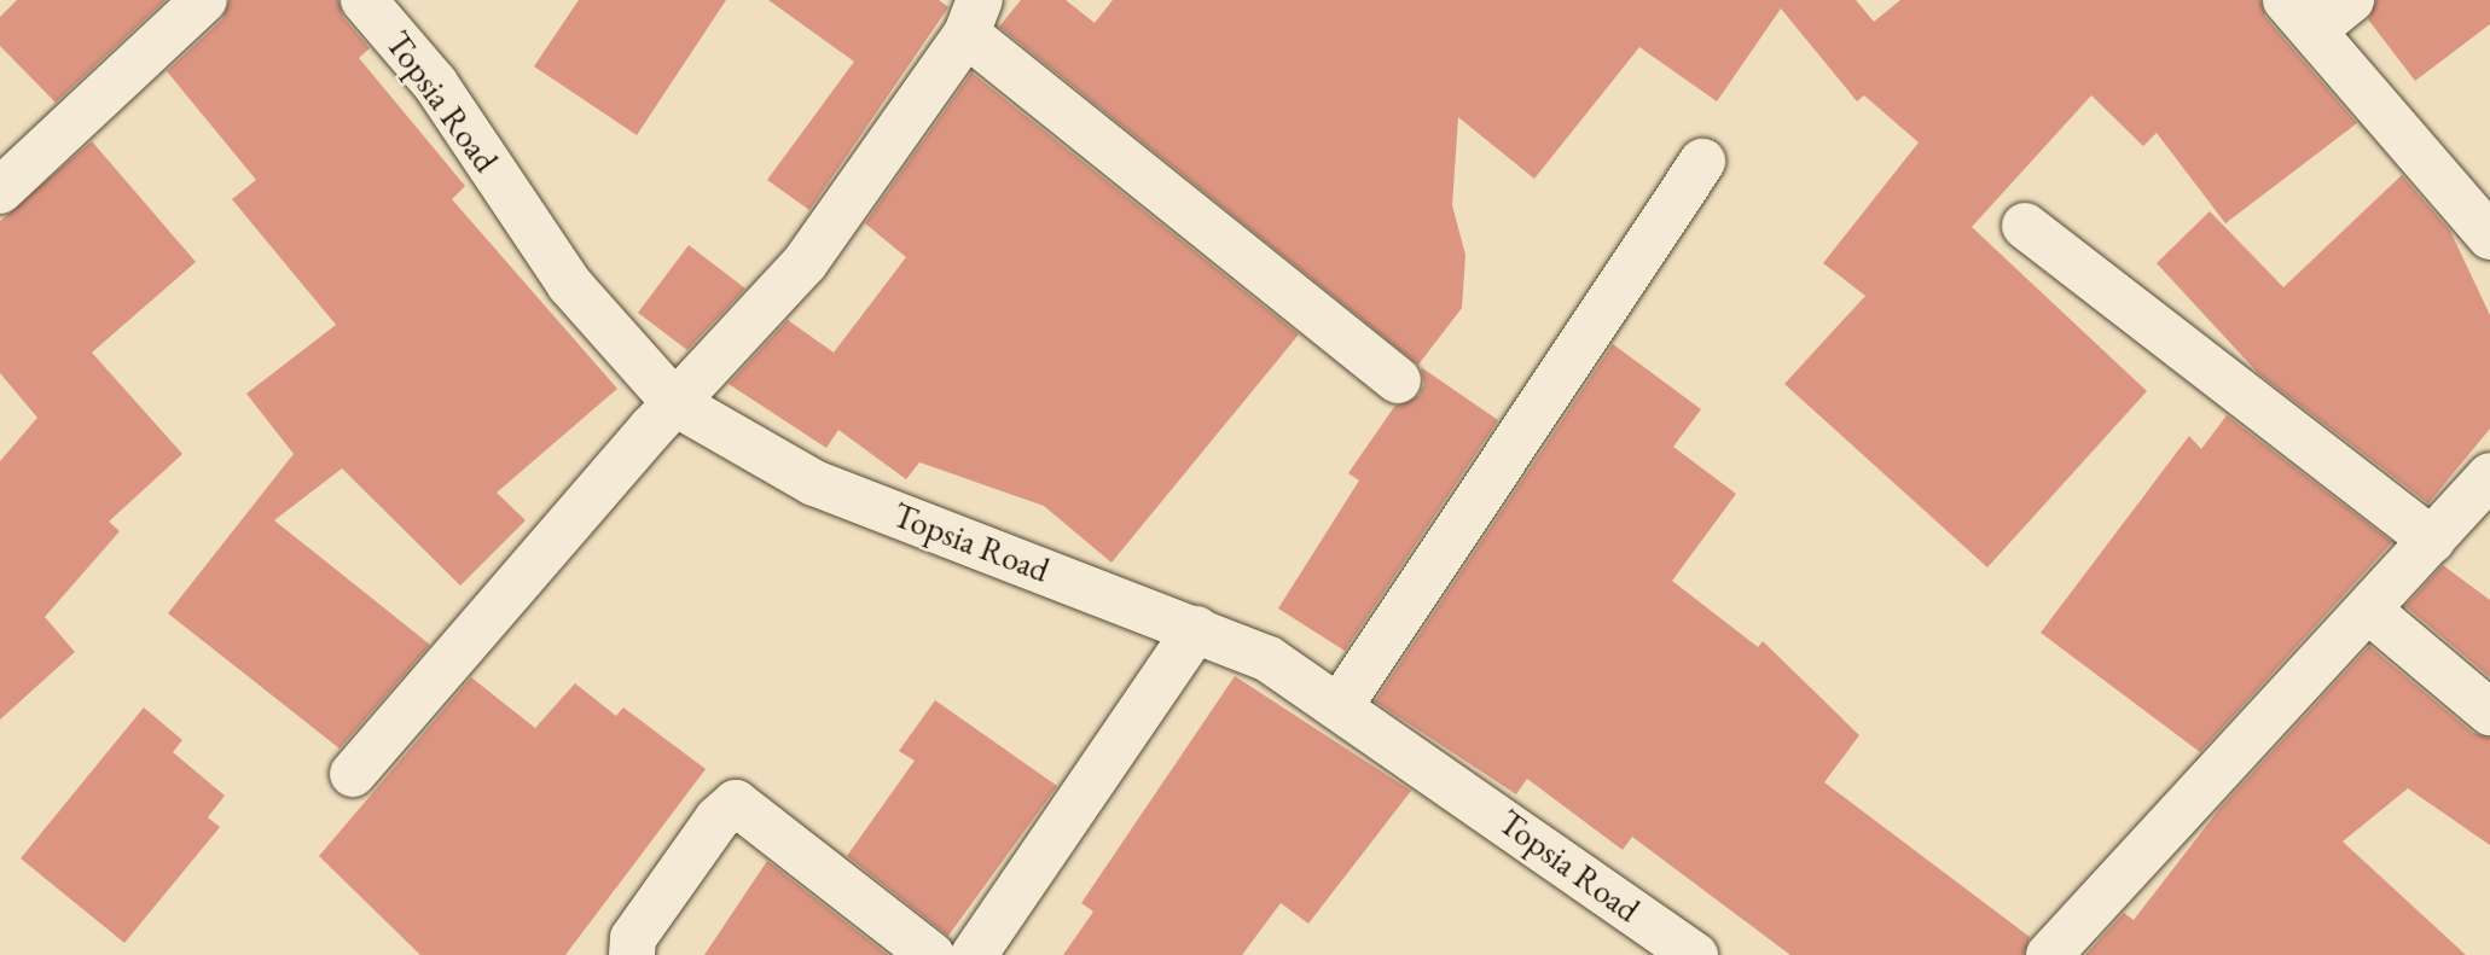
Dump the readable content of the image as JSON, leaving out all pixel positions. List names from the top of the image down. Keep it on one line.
{"streets":{"street":["Topsia Road"]}}
